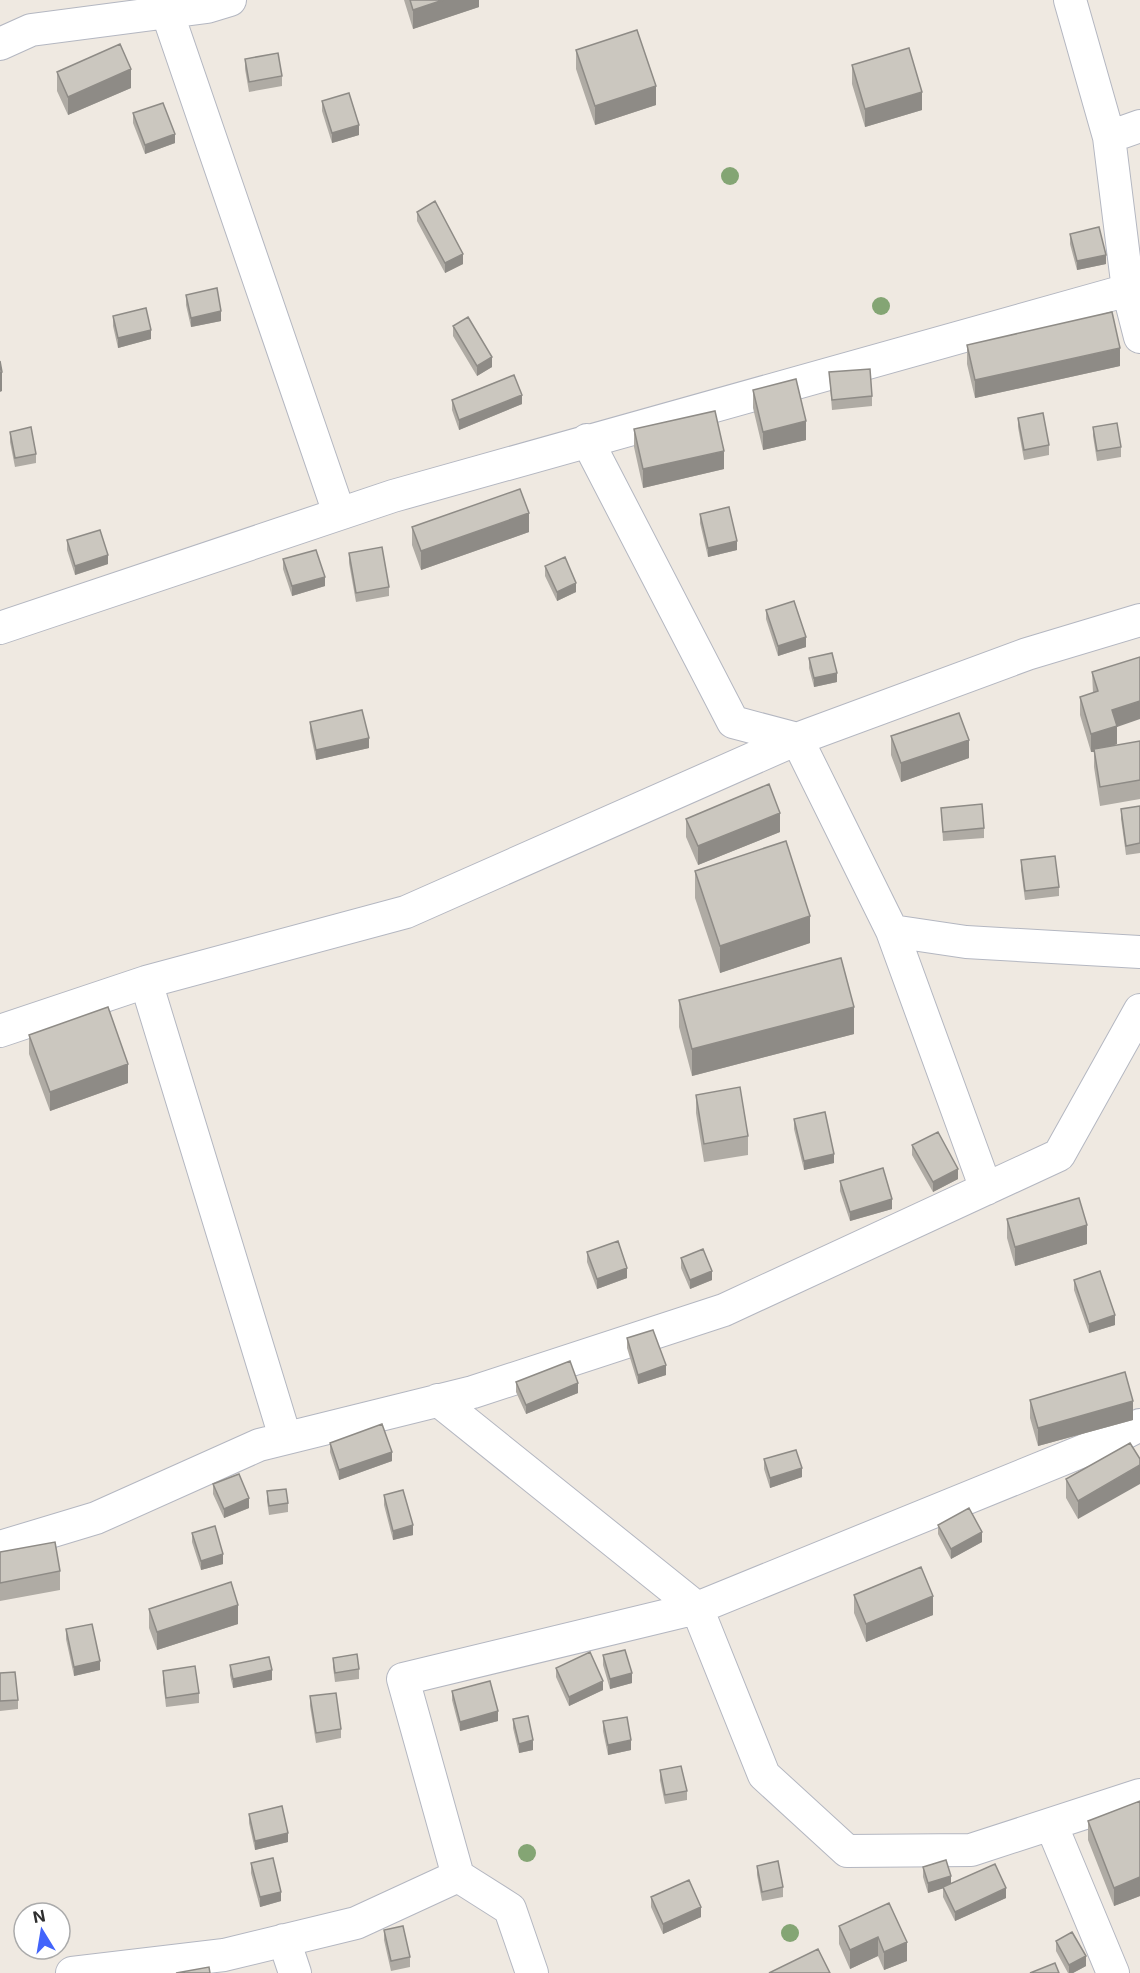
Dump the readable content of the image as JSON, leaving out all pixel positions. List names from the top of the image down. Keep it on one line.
{"north":"top"}
